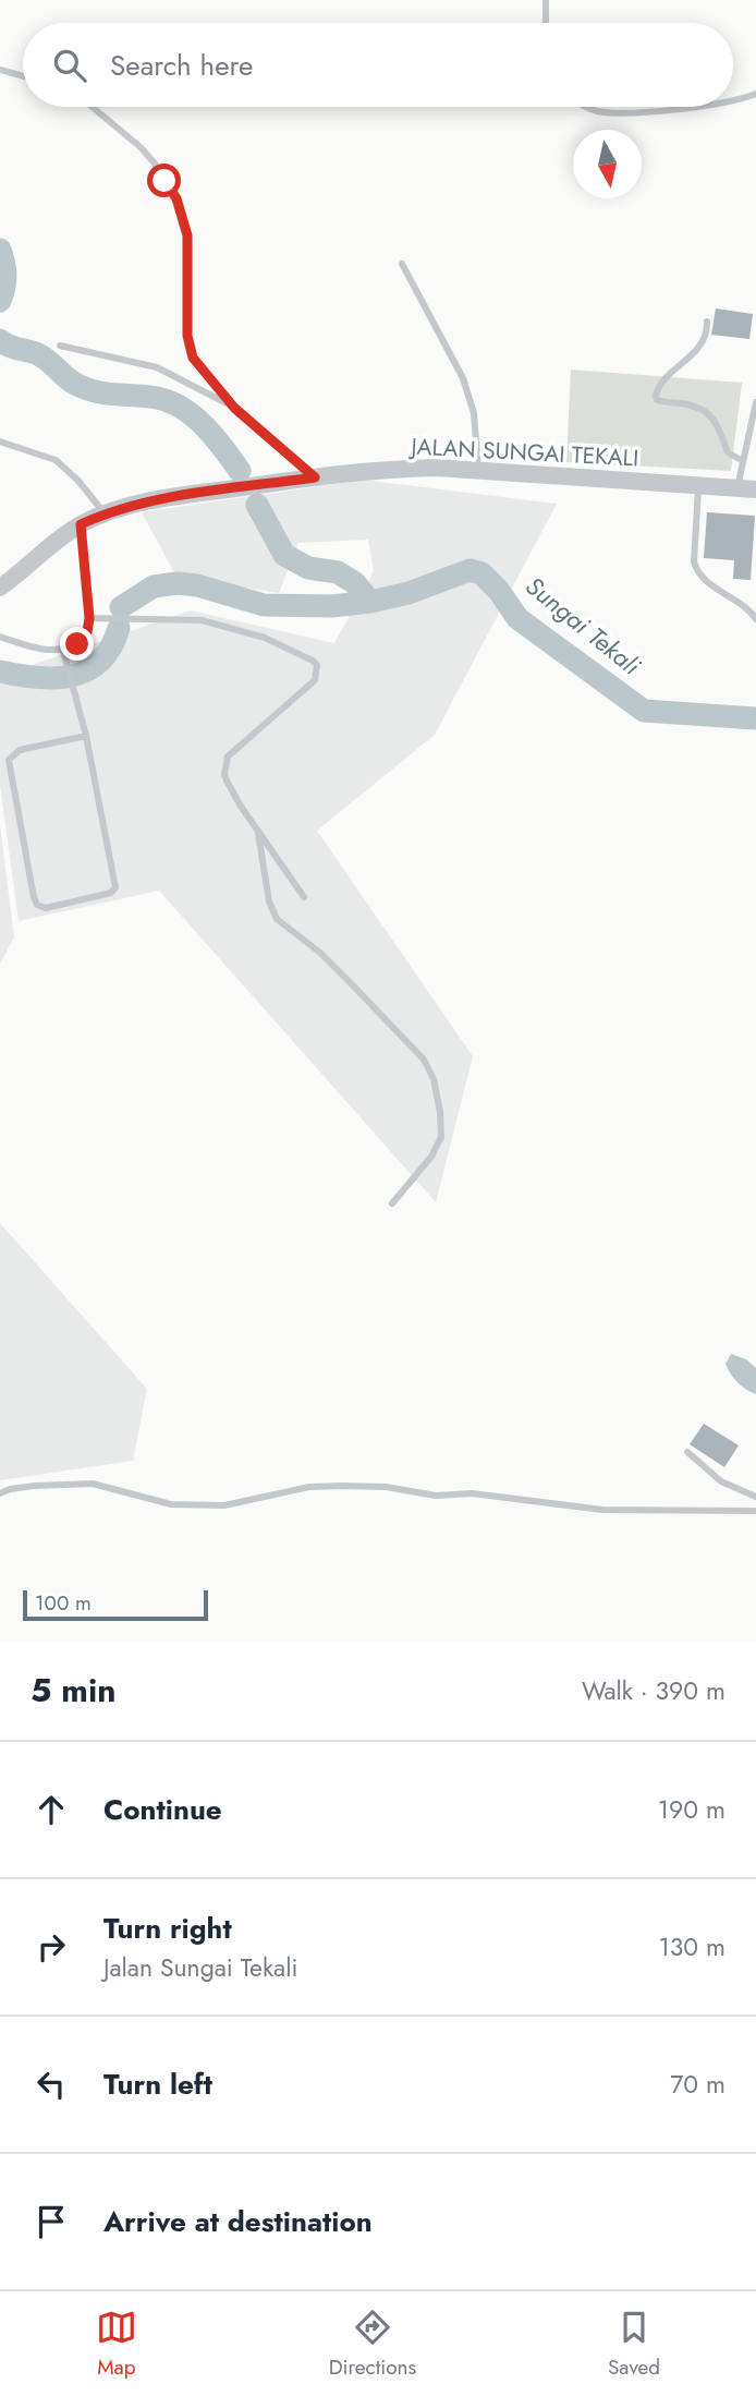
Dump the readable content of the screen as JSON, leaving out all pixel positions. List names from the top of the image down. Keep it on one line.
{"streets":{"street":["JALAN SUNGAI TEKALI"]},"water":["Sungai Tekali"],"scale_bar":"100 m","north":"bottom","page":{"search":"Search here","scale":"100 m","heading":["5 min","Walk · 390 m"],"list":[["Continue","190 m"],["Turn right","Jalan Sungai Tekali","130 m"],["Turn left","70 m"],"Arrive at destination"],"nav":["Map","Directions","Saved"]}}
